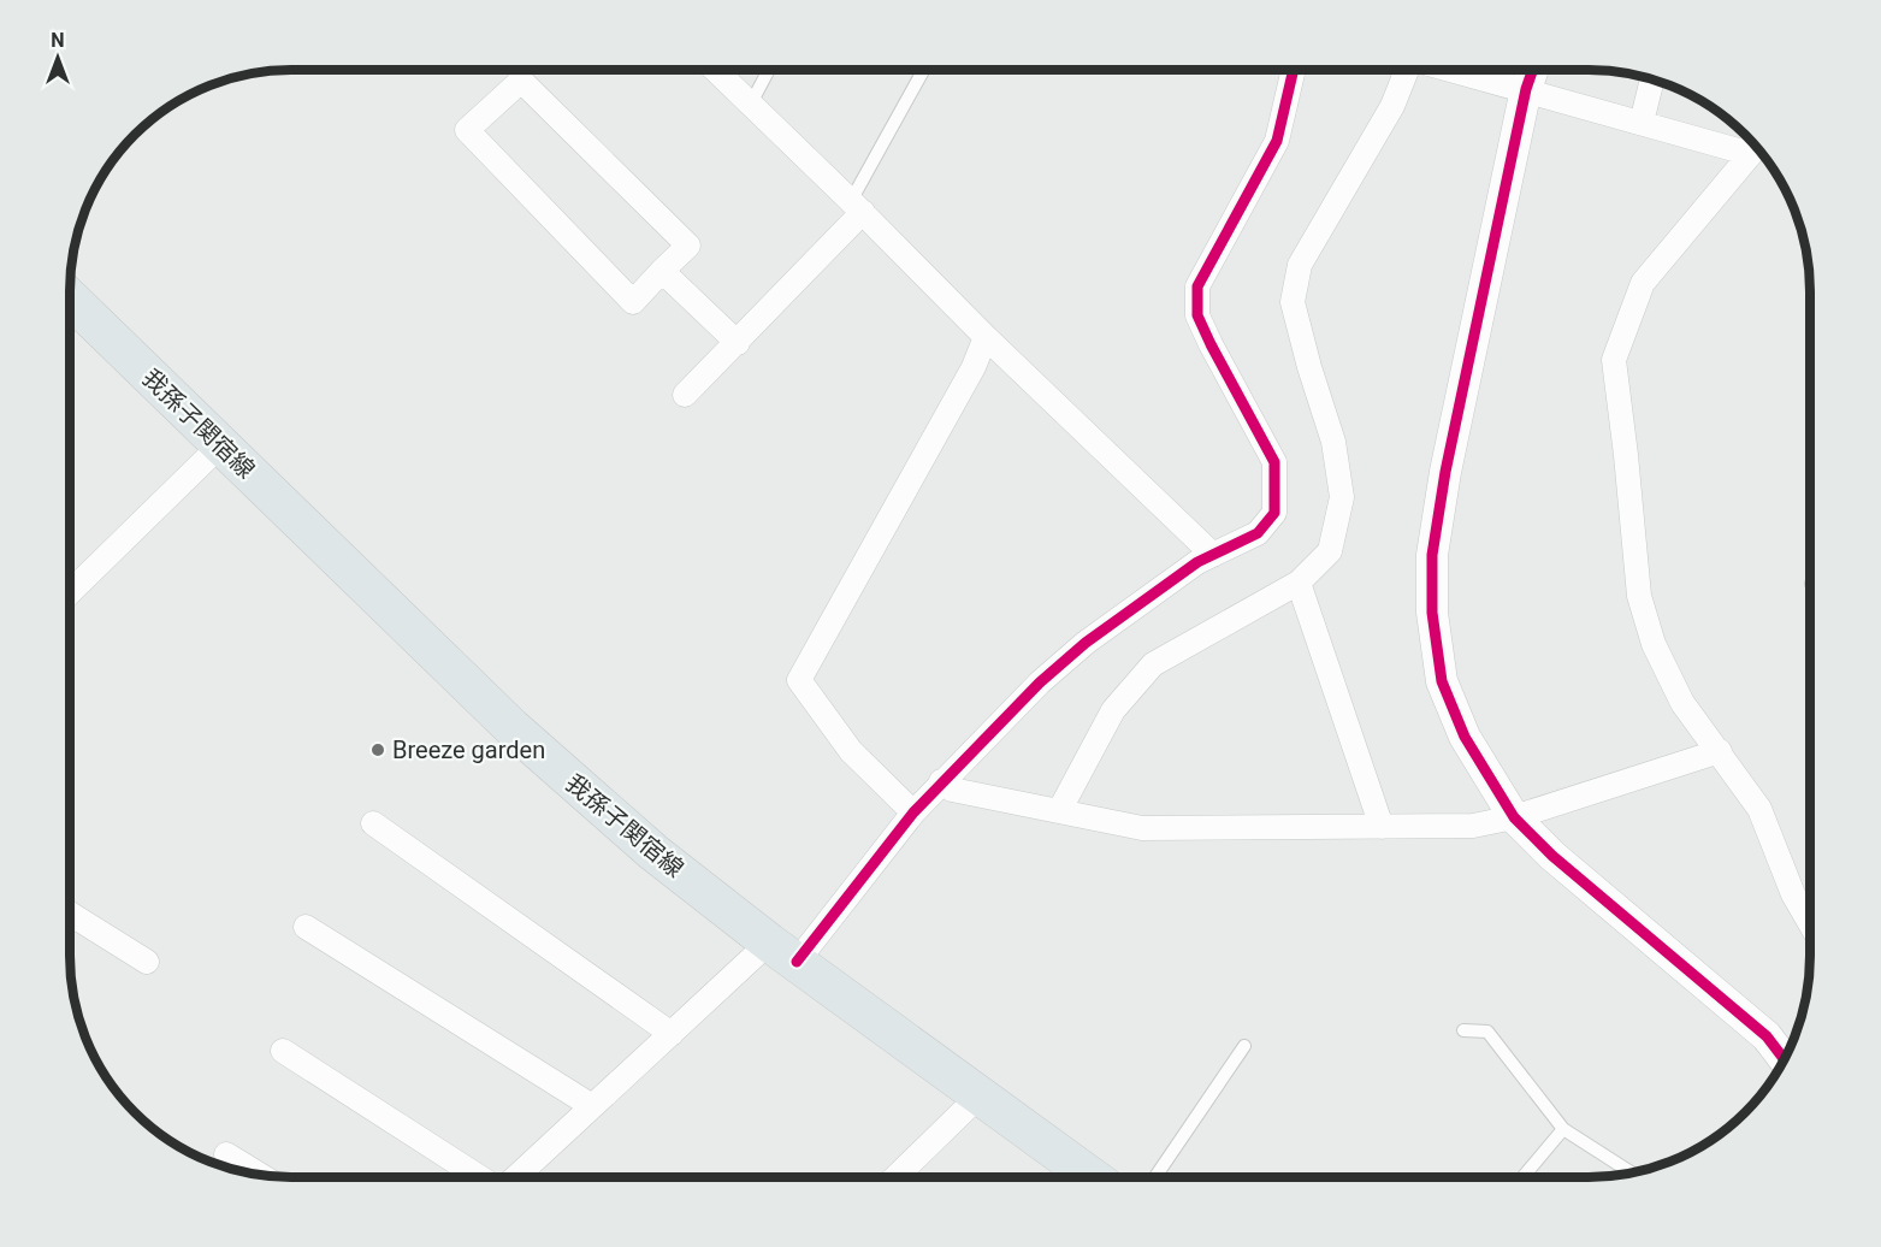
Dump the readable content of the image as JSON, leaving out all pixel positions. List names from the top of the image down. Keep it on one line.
{"streets":{"main road":["我孫子関宿線"]},"places":["Breeze garden"],"north":"top"}
